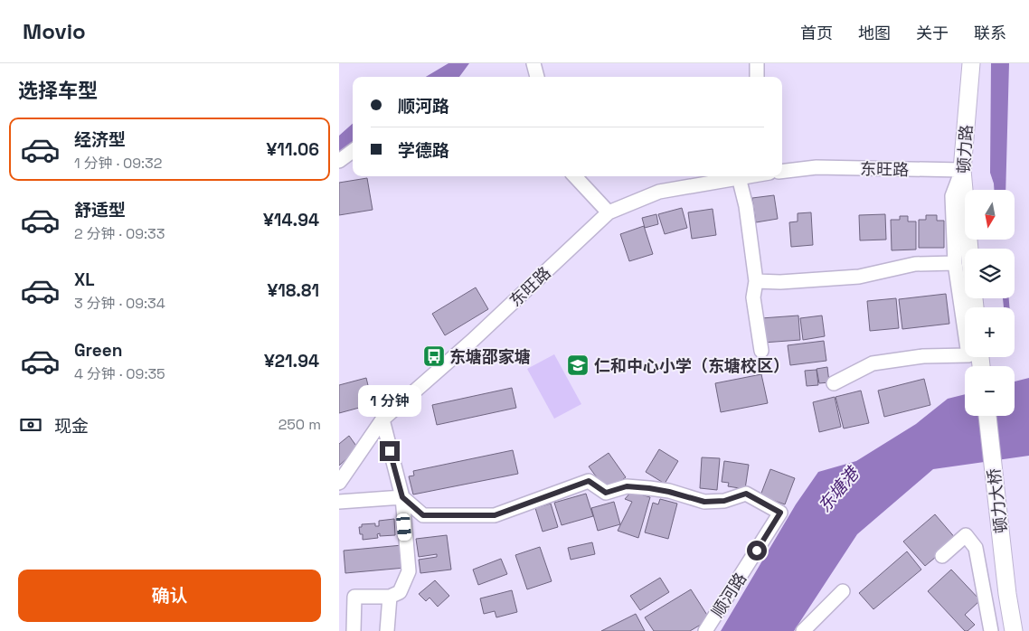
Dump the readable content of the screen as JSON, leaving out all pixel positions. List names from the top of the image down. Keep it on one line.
{"streets":{"main road":["顿力路","顿力大桥"],"street":["东旺路","顺河路"]},"crossings":[["顿力路","东旺路"]],"water":["东塘港"],"places":{"bus stop":["东塘邵家塘"],"school or university":["仁和中心小学（东塘校区）"]},"north":"bottom","page":{"header":"Movio","nav":["首页","地图","关于","联系"],"heading":"选择车型","banner":["顺河路","学德路"],"list":[{"name":"经济型","note":"1 分钟 · 09:32","value":"¥11.06"},{"name":"舒适型","note":"2 分钟 · 09:33","value":"¥14.94"},{"name":"XL","note":"3 分钟 · 09:34","value":"¥18.81"},{"name":"Green","note":"4 分钟 · 09:35","value":"¥21.94"}],"map_buttons":["+","−"],"bubble":"1 分钟","pay":["现金","250 m"],"buttons":"确认"}}
